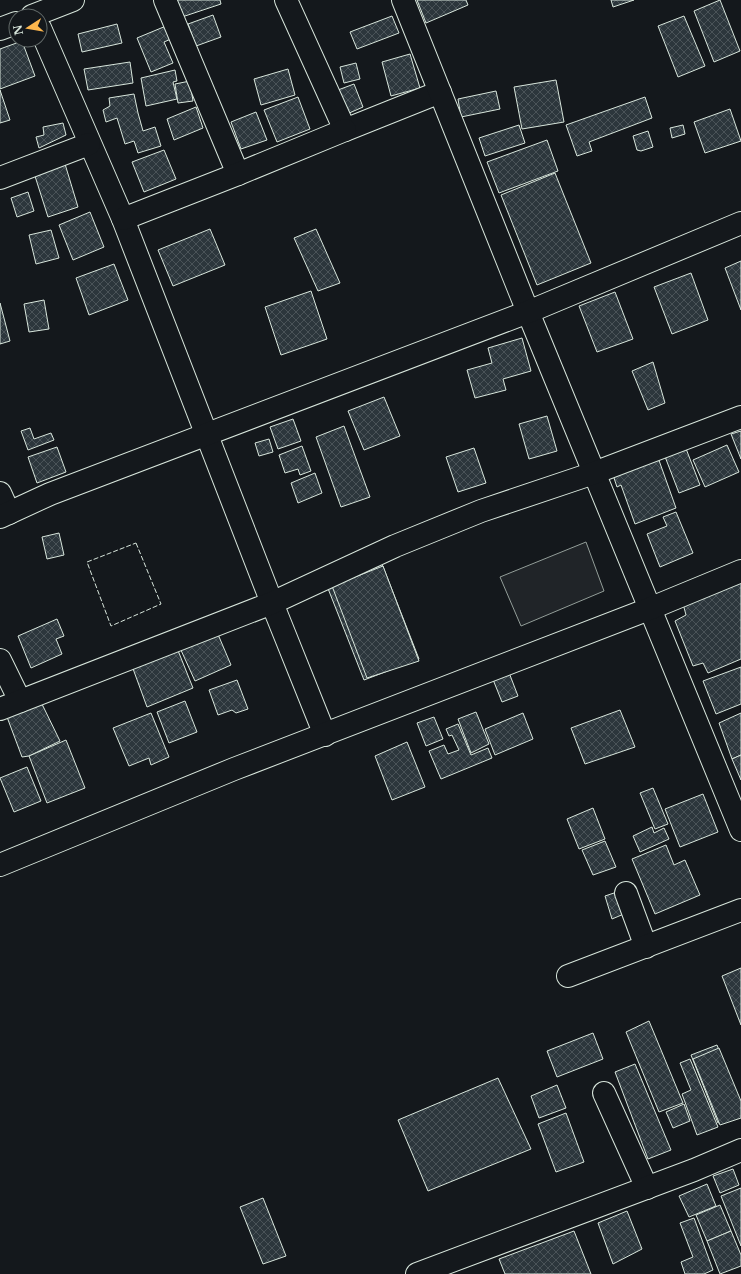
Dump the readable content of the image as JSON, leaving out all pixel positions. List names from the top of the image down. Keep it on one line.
{"north":"left"}
